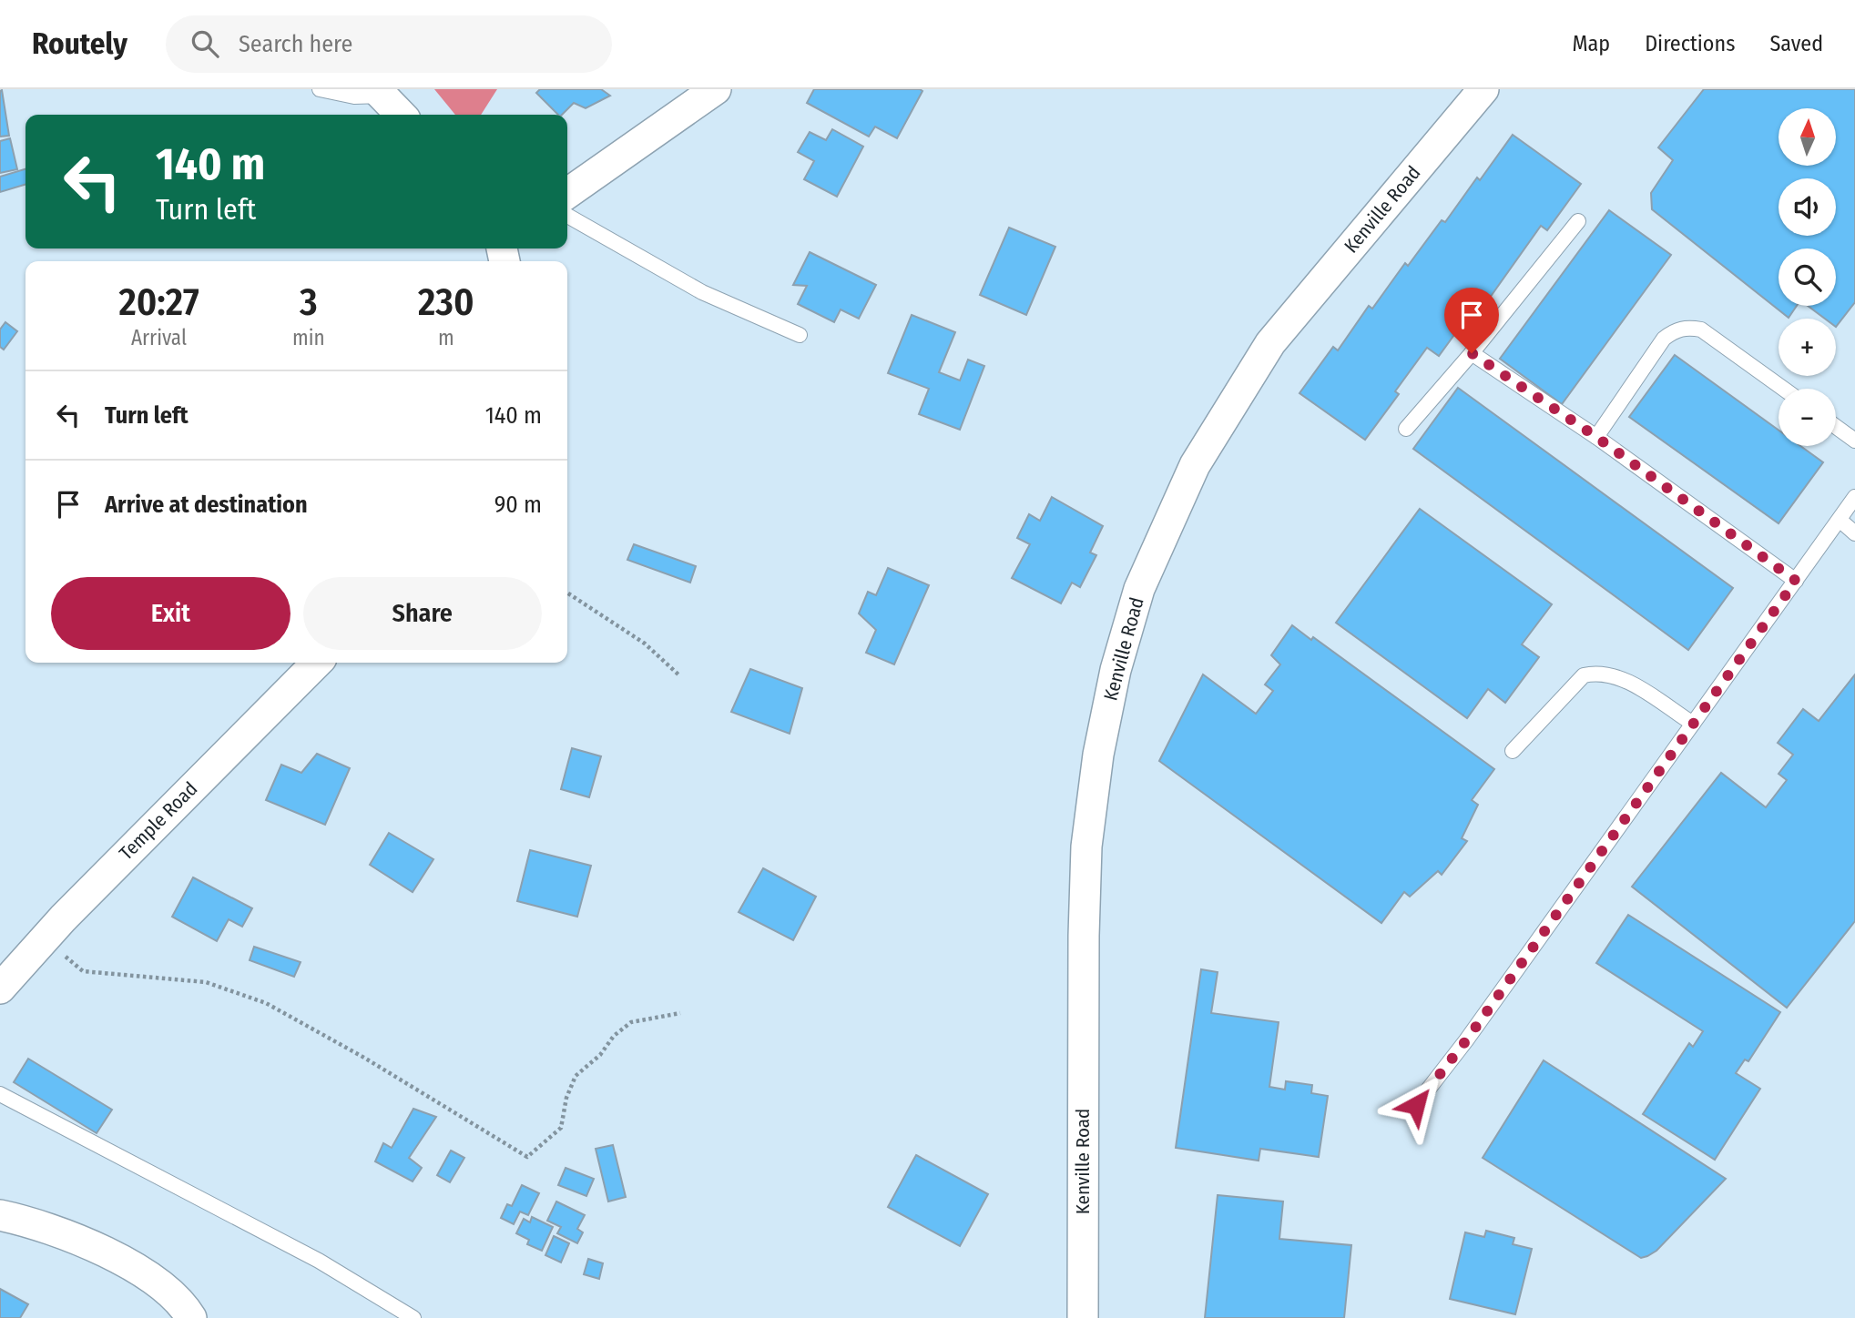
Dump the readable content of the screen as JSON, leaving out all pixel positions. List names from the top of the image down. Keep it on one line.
{"streets":{"street":["Kenville Road","Temple Road"]},"north":"top","page":{"header":"Routely","search":"Search here","nav":["Map","Directions","Saved"],"map_buttons":["+","−"],"turn":["140 m","Turn left"],"eta":["20:27","Arrival","3","min","230","m"],"list":[{"name":"Turn left","value":"140 m"},{"name":"Arrive at destination","value":"90 m"}],"buttons":["Exit","Share"]}}
